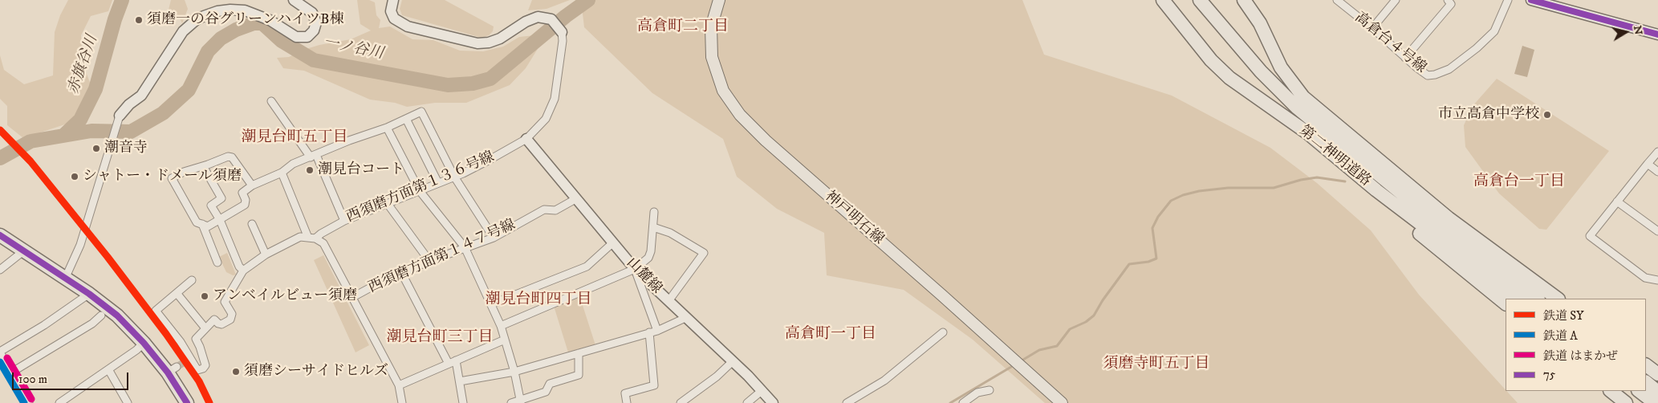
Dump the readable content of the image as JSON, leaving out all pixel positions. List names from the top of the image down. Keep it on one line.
{"streets":{"highway":["第二神明道路"],"main road":["神戸明石線"],"street":["高倉台４号線","西須磨方面第１３６号線","西須磨方面第１４７号線","山麓線"]},"crossings":[["西須磨方面第１３６号線","山麓線"],["西須磨方面第１４７号線","山麓線"]],"districts":["高倉町二丁目","潮見台町五丁目","高倉台一丁目","潮見台町四丁目","高倉町一丁目","潮見台町三丁目","須磨寺町五丁目"],"water":["一ノ谷川","赤旗谷川"],"places":["須磨一の谷グリーンハイツB棟","市立高倉中学校","潮音寺","潮見台コート","シャトー・ドメール須磨","アンベイルビュー須磨","須磨シーサイドヒルズ"],"lines":["transit line 75","rail line SY","rail line はまかぜ","rail line A"],"legend":["鉄道 SY","鉄道 A","鉄道 はまかぜ","75"],"scale_bar":"100 m","north":"right"}
